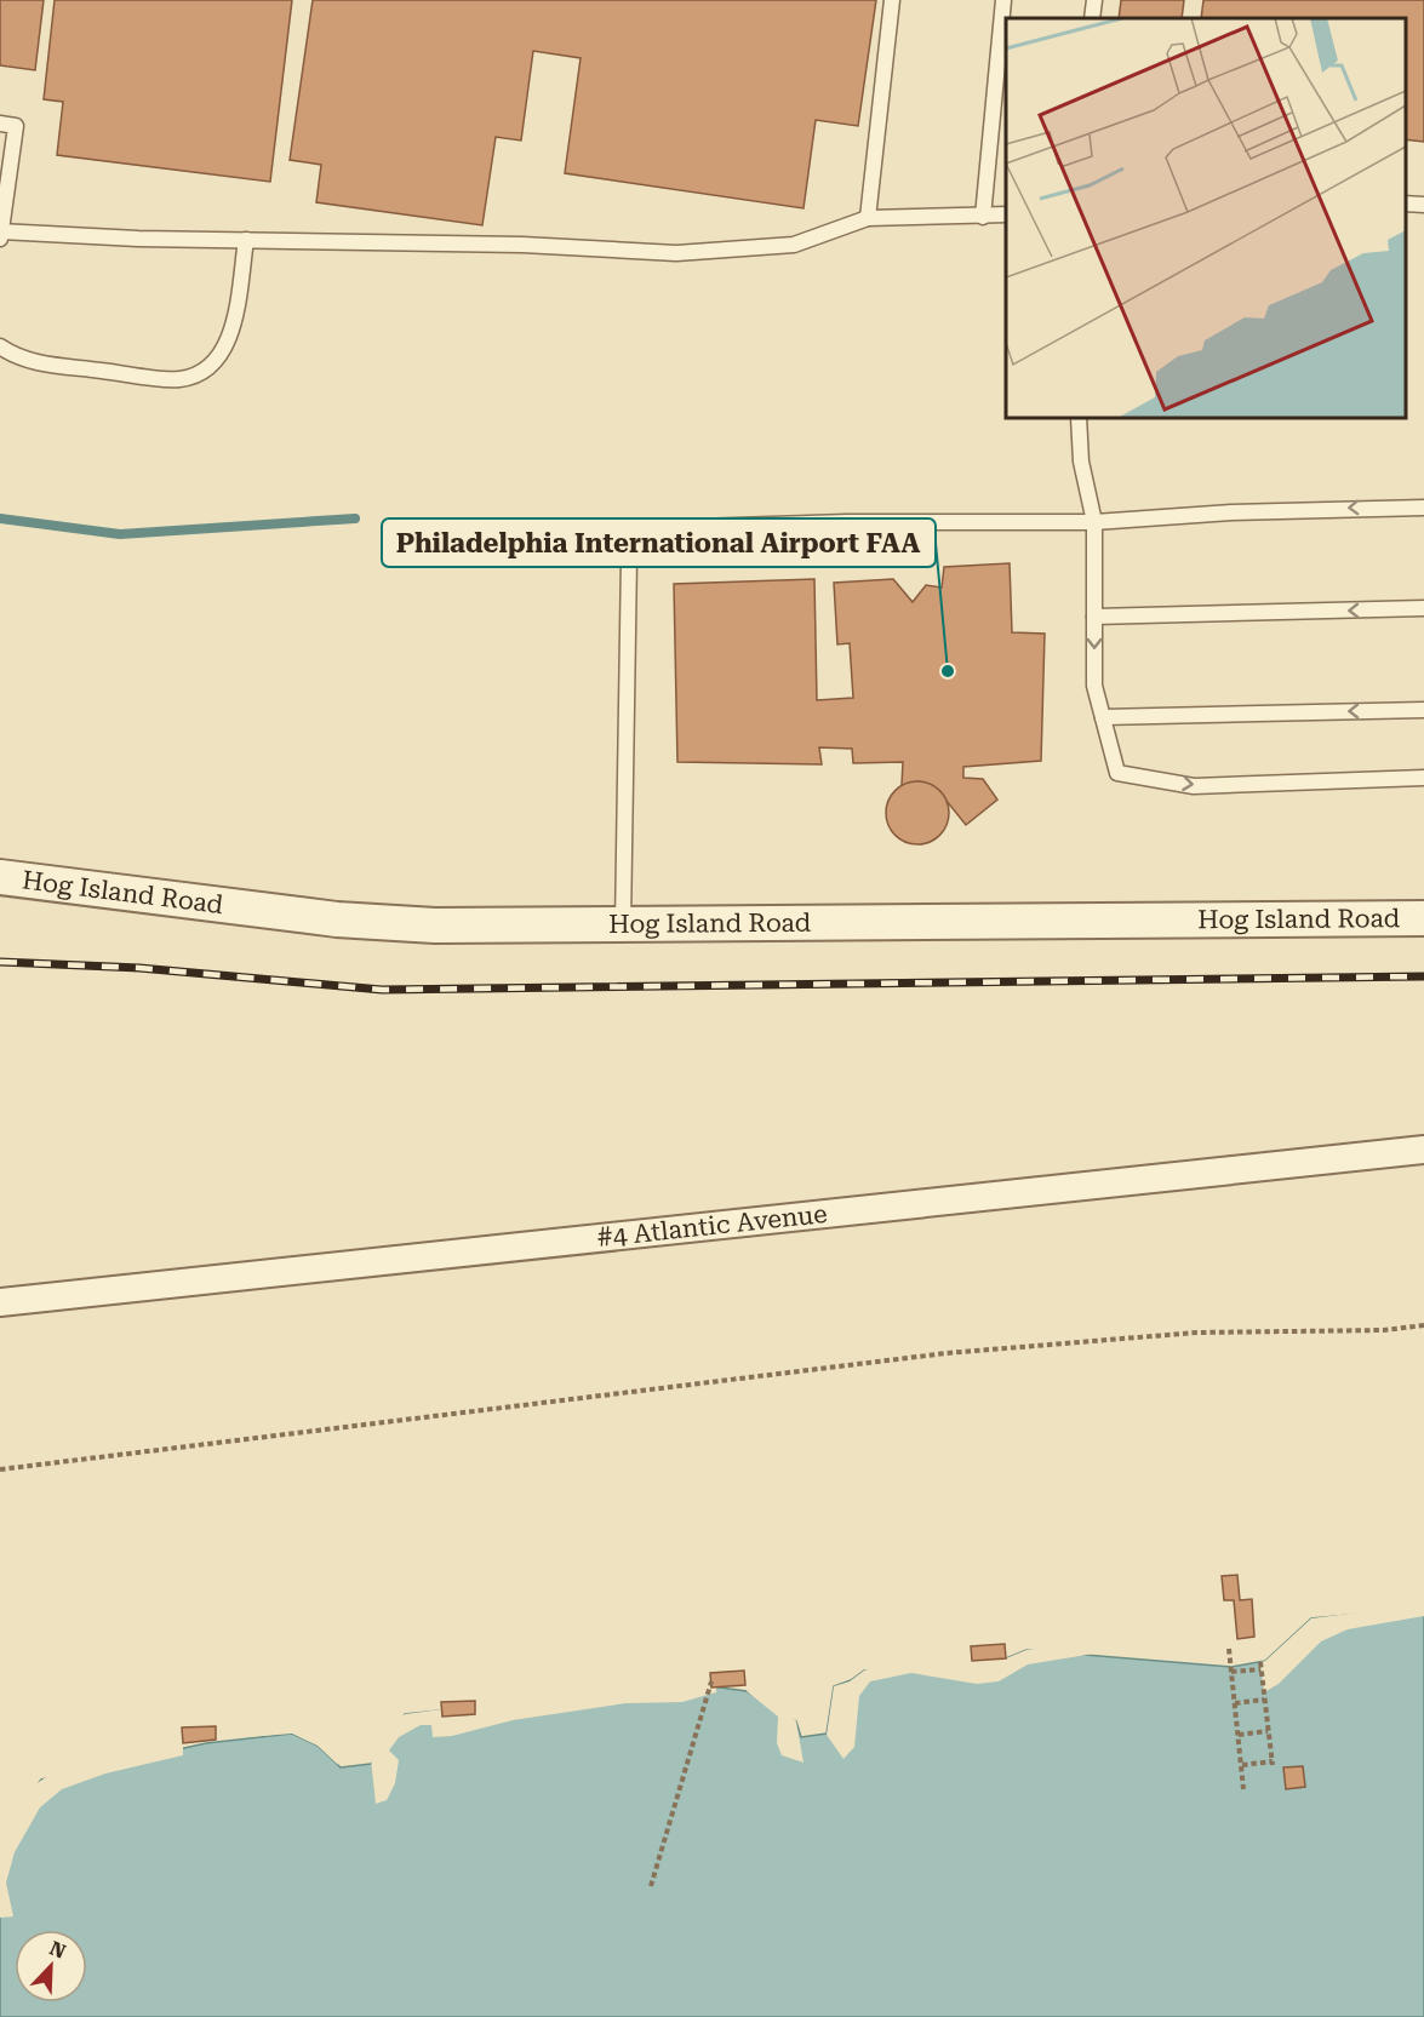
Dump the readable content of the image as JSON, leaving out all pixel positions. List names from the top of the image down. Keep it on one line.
{"streets":{"street":["Hog Island Road","#4 Atlantic Avenue"]},"places":["Philadelphia International Airport FAA"],"north":"top right"}
